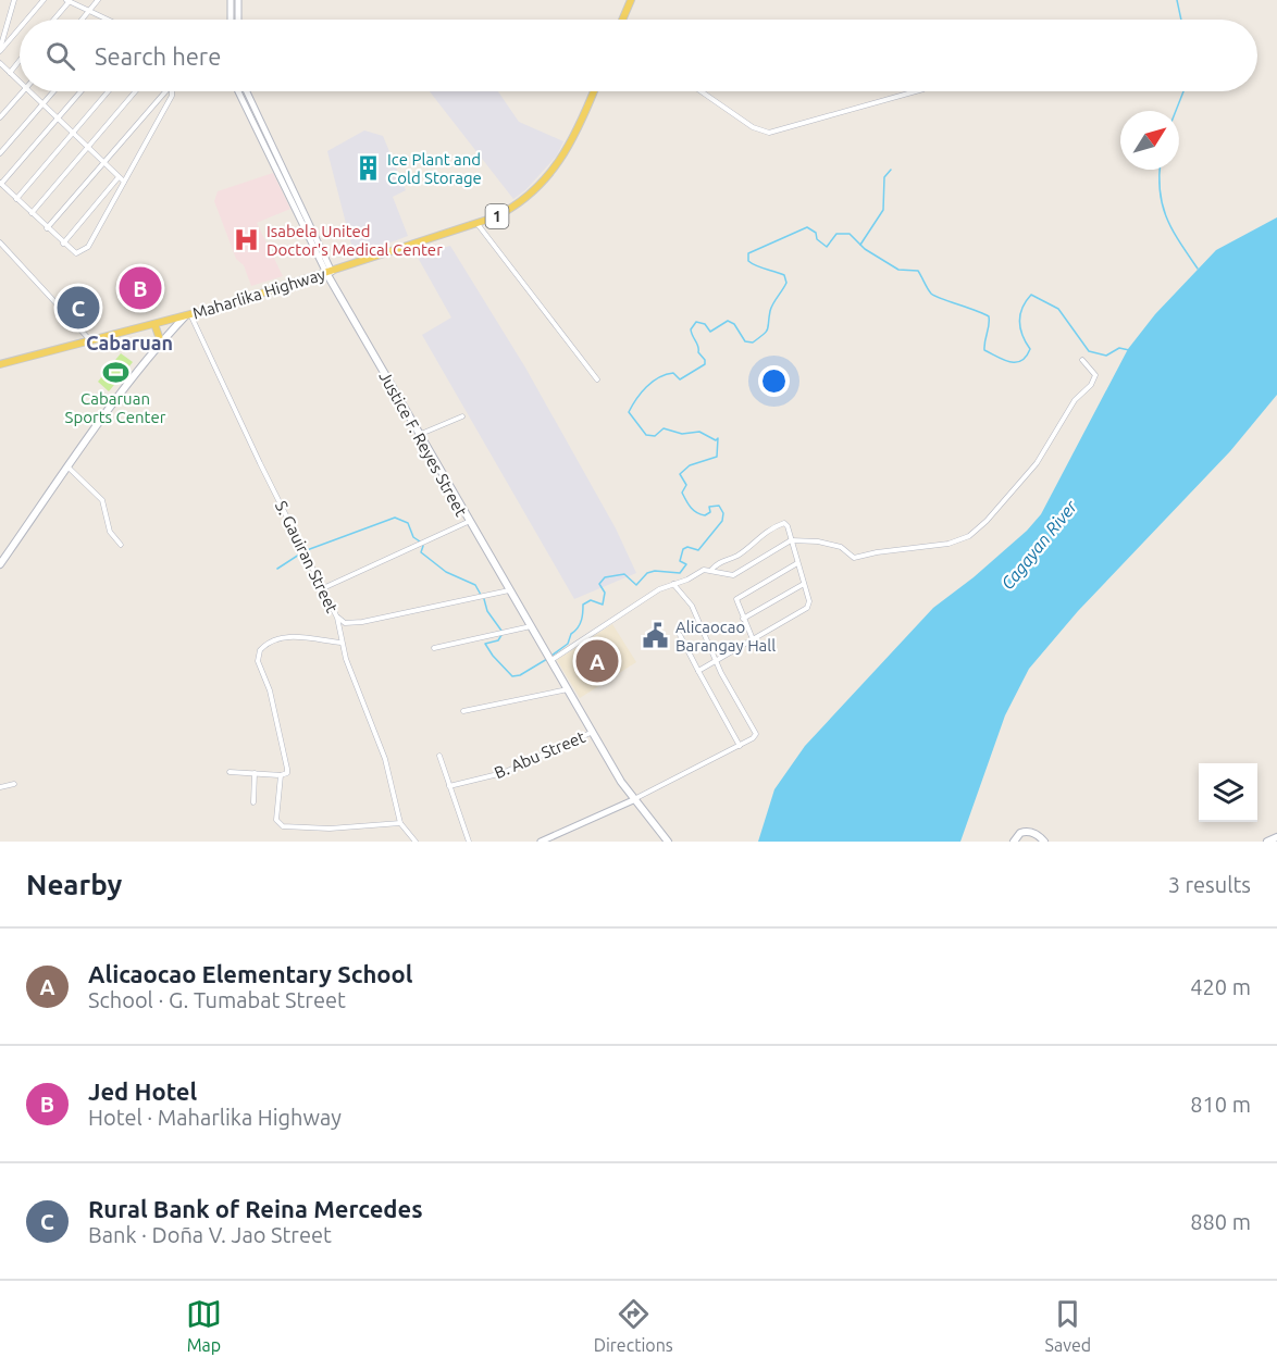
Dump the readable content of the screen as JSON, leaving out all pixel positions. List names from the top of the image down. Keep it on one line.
{"streets":{"main road":["1","Maharlika Highway","Justice F. Reyes Street"],"street":["S. Gauiran Street","B. Abu Street"]},"crossings":[["Maharlika Highway","Justice F. Reyes Street"],["Maharlika Highway","S. Gauiran Street"],["Justice F. Reyes Street","B. Abu Street"]],"districts":["Cabaruan"],"water":["Cagayan River"],"places":{"building":["Ice Plant and Cold Storage"],"hospital":["Isabela United Doctor's Medical Center"],"sports":["Cabaruan Sports Center"],"public building":["Alicaocao Barangay Hall"]},"north":"top right","page":{"search":"Search here","pins":["B","C","A"],"heading":["Nearby","3 results"],"list":[{"mark":"A","name":"Alicaocao Elementary School","note":"School · G. Tumabat Street","value":"420 m"},{"mark":"B","name":"Jed Hotel","note":"Hotel · Maharlika Highway","value":"810 m"},{"mark":"C","name":"Rural Bank of Reina Mercedes","note":"Bank · Doña V. Jao Street","value":"880 m"}],"nav":["Map","Directions","Saved"]}}
